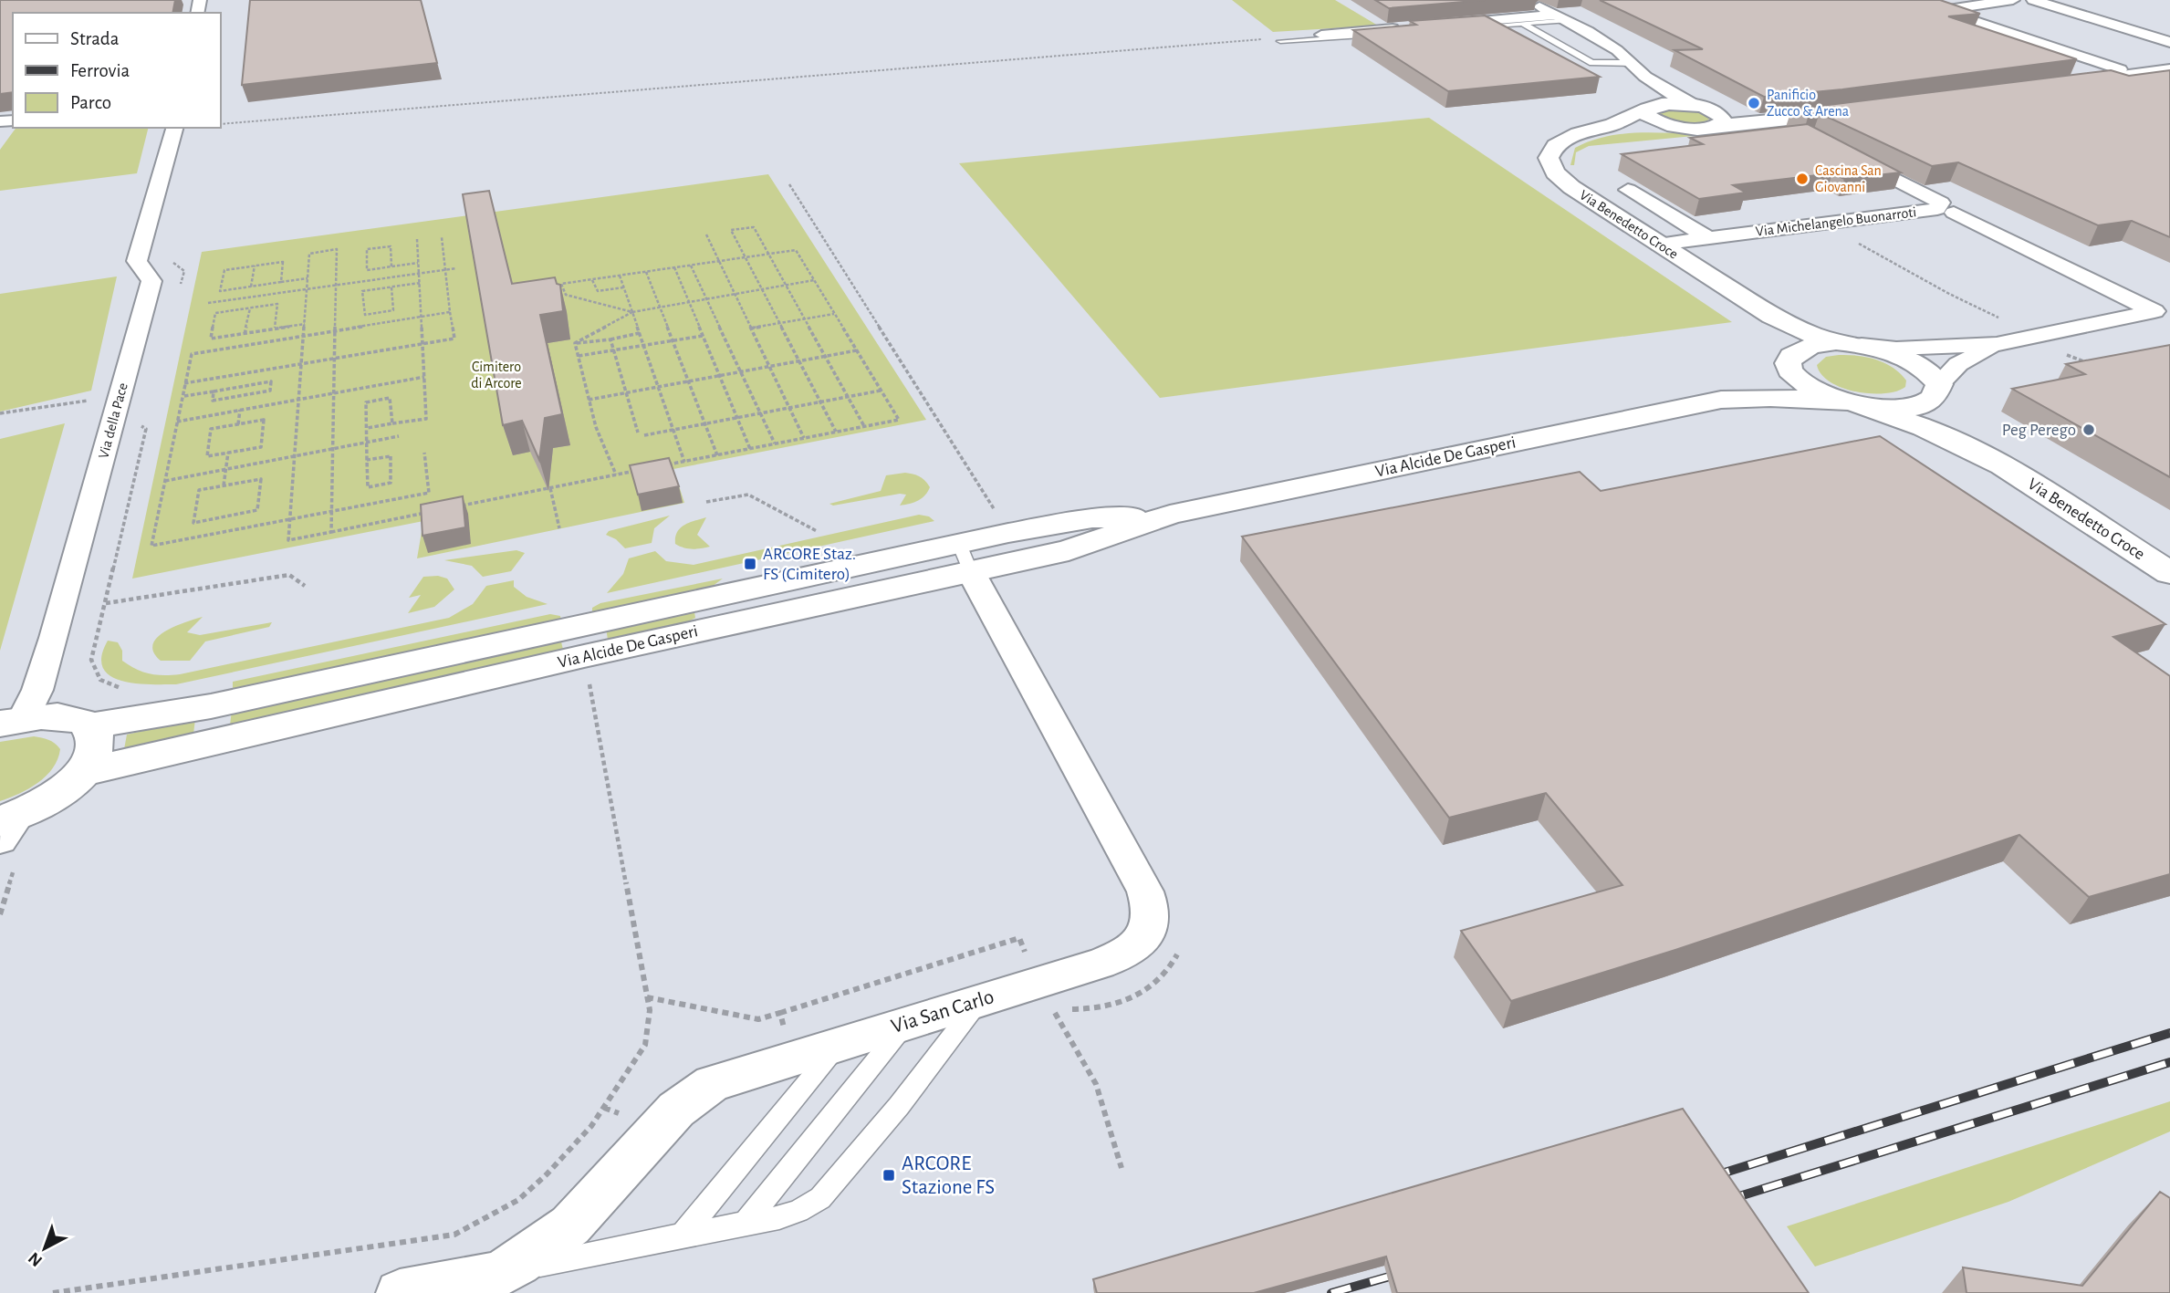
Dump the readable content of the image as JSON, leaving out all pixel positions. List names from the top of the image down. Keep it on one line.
{"streets":{"street":["Via Michelangelo Buonarroti","Via Benedetto Croce","Via della Pace","Via Alcide De Gasperi","Via San Carlo"]},"crossings":[["Via Michelangelo Buonarroti","Via Benedetto Croce"],["Via Benedetto Croce","Via Alcide De Gasperi"],["Via Alcide De Gasperi","Via San Carlo"]],"parks":["Cimitero di Arcore"],"places":{"other":["Panificio Zucco & Arena","Cascina San Giovanni","Peg Perego"],"transit":["ARCORE Staz. FS (Cimitero)","ARCORE Stazione FS"]},"legend":["Strada","Ferrovia","Parco"],"north":"bottom left"}
